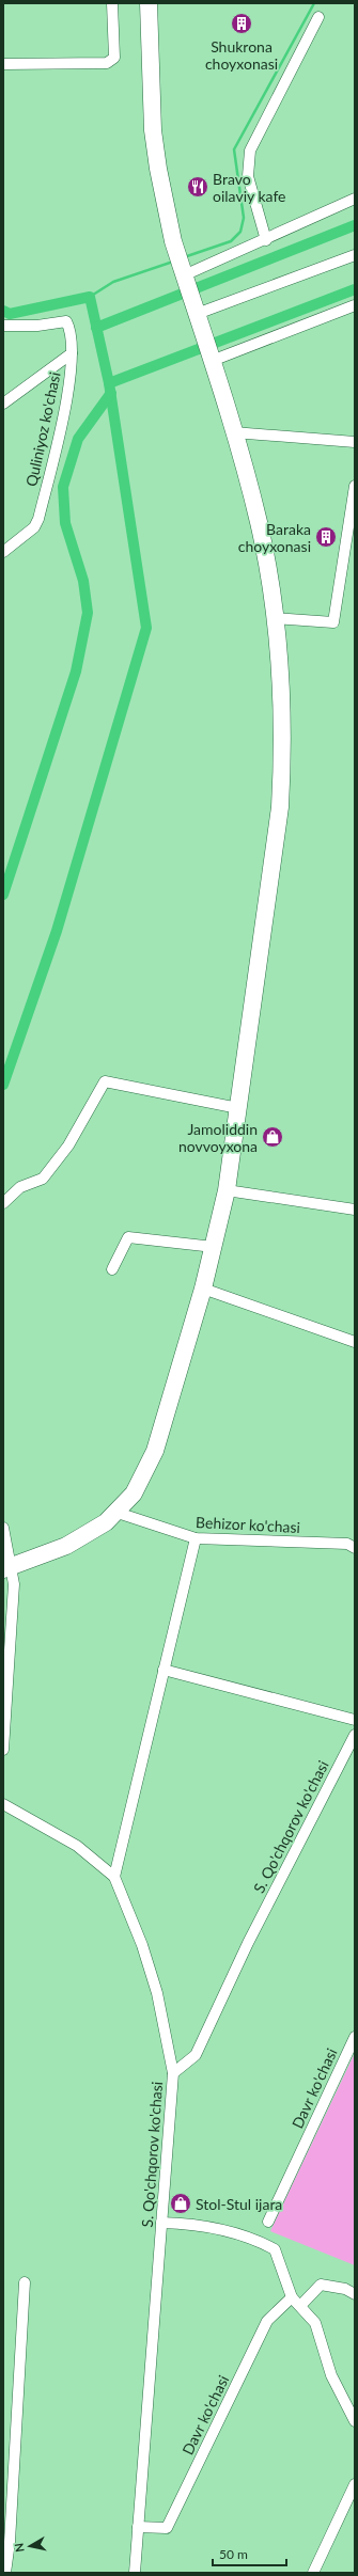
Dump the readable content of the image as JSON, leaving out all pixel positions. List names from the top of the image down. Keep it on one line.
{"streets":{"street":["Quliniyoz ko'chasi","Behizor ko'chasi","S. Qo'chqorov ko'chasi","Davr ko'chasi"]},"crossings":[["S. Qo'chqorov ko'chasi","Davr ko'chasi"]],"places":{"building":["Shukrona choyxonasi","Baraka choyxonasi"],"restaurant":["Bravo oilaviy kafe"],"shop":["Jamoliddin novvoyxona","Stol-Stul ijara"]},"scale_bar":"50 m","north":"left"}
